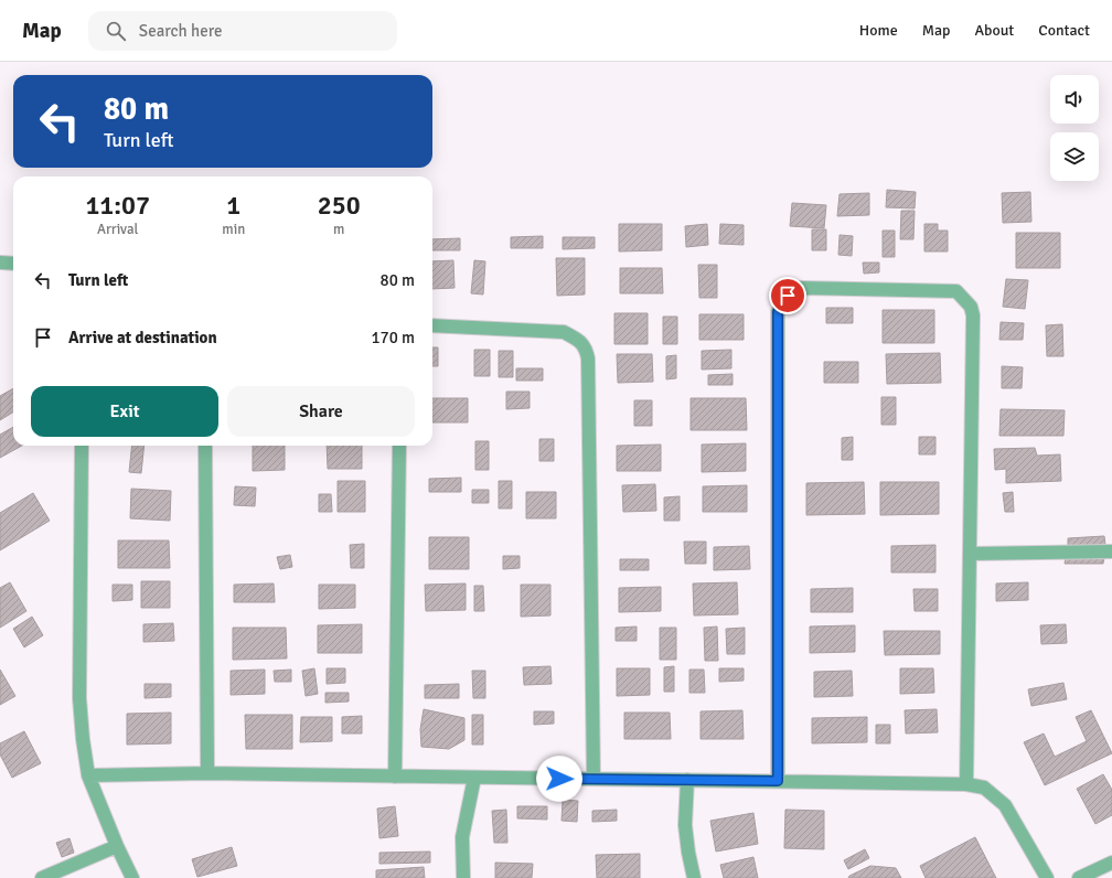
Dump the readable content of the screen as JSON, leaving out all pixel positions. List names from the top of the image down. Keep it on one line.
{"page":{"header":"Map","search":"Search here","nav":["Home","Map","About","Contact"],"turn":["80 m","Turn left"],"eta":["11:07","Arrival","1","min","250","m"],"list":[{"name":"Turn left","value":"80 m"},{"name":"Arrive at destination","value":"170 m"}],"buttons":["Exit","Share"]}}
